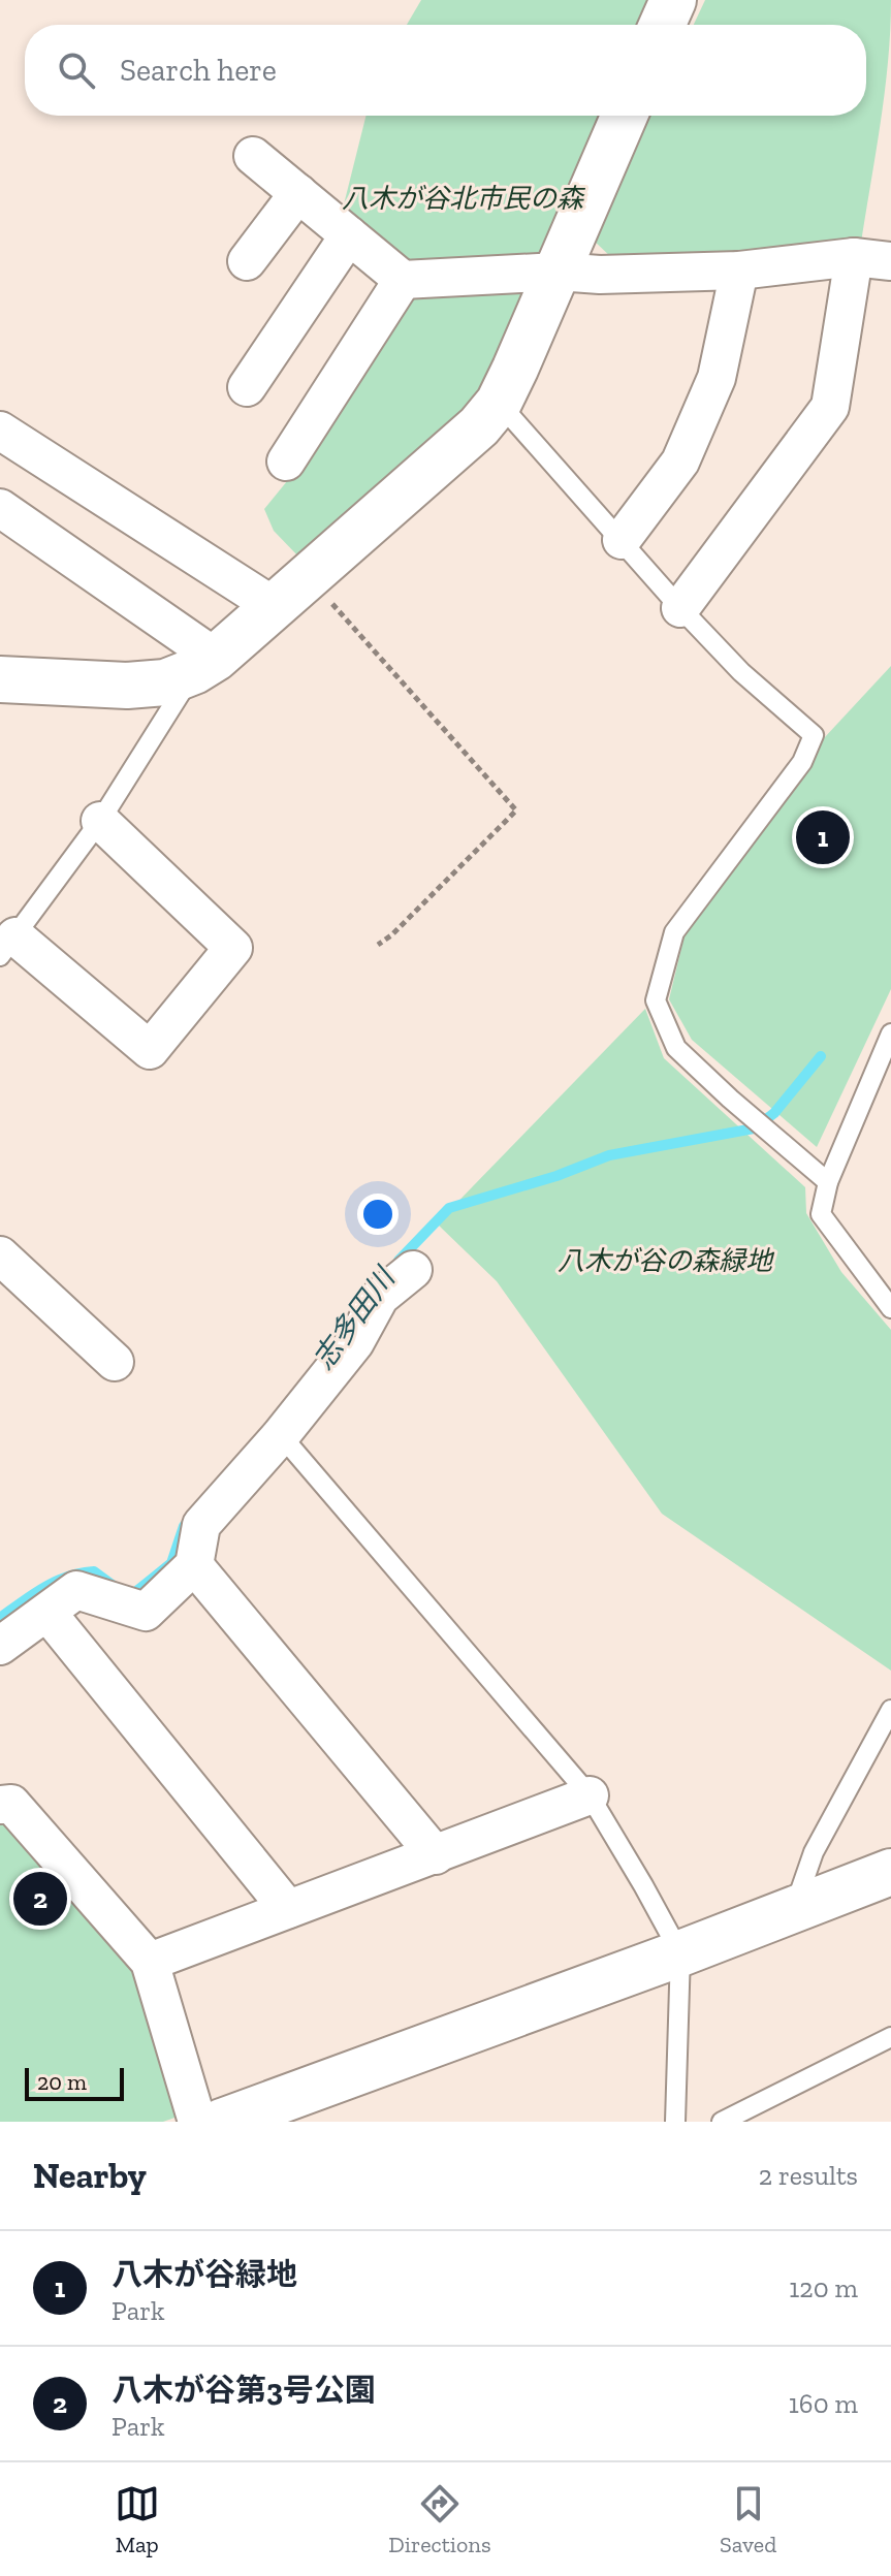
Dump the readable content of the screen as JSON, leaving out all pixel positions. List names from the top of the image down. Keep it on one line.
{"water":["志多田川"],"parks":["八木が谷北市民の森","八木が谷の森緑地"],"scale_bar":"20 m","page":{"search":"Search here","pins":["1","2"],"scale":"20 m","heading":["Nearby","2 results"],"list":[{"mark":"1","name":"八木が谷緑地","note":"Park","value":"120 m"},{"mark":"2","name":"八木が谷第3号公園","note":"Park","value":"160 m"}],"nav":["Map","Directions","Saved"]}}
